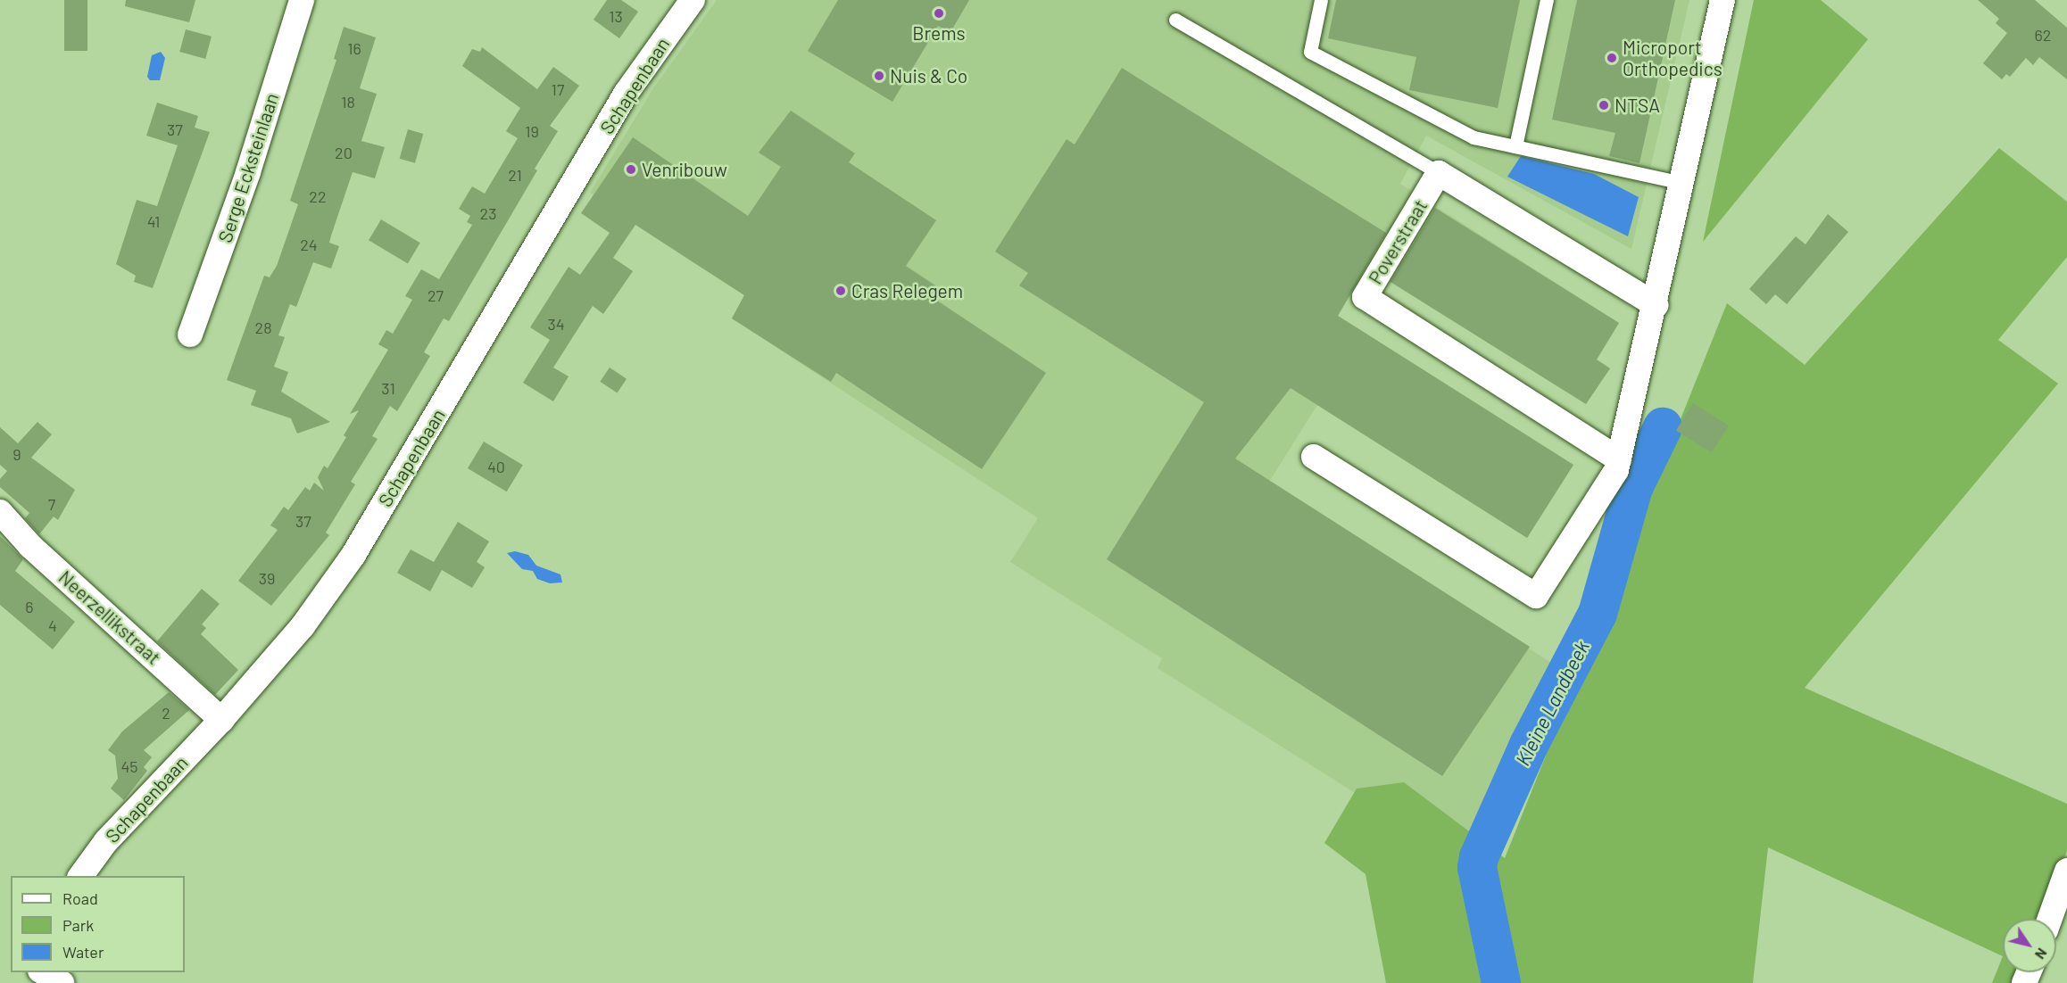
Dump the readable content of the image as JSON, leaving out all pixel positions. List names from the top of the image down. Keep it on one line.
{"streets":{"street":["Schapenbaan","Serge Ecksteinlaan","Poverstraat","Neerzellikstraat"]},"crossings":[["Schapenbaan","Neerzellikstraat"]],"water":["Kleine Landbeek"],"places":["Brems","Microport Orthopedics","Nuis & Co","NTSA","Venribouw","Cras Relegem"],"house_numbers":["13","62","16","17","18","37","19","20","21","22","23","41","24","27","34","28","31","9","40","7","37","39","6","4","2","45"],"legend":["Road","Park","Water"],"north":"bottom right"}
